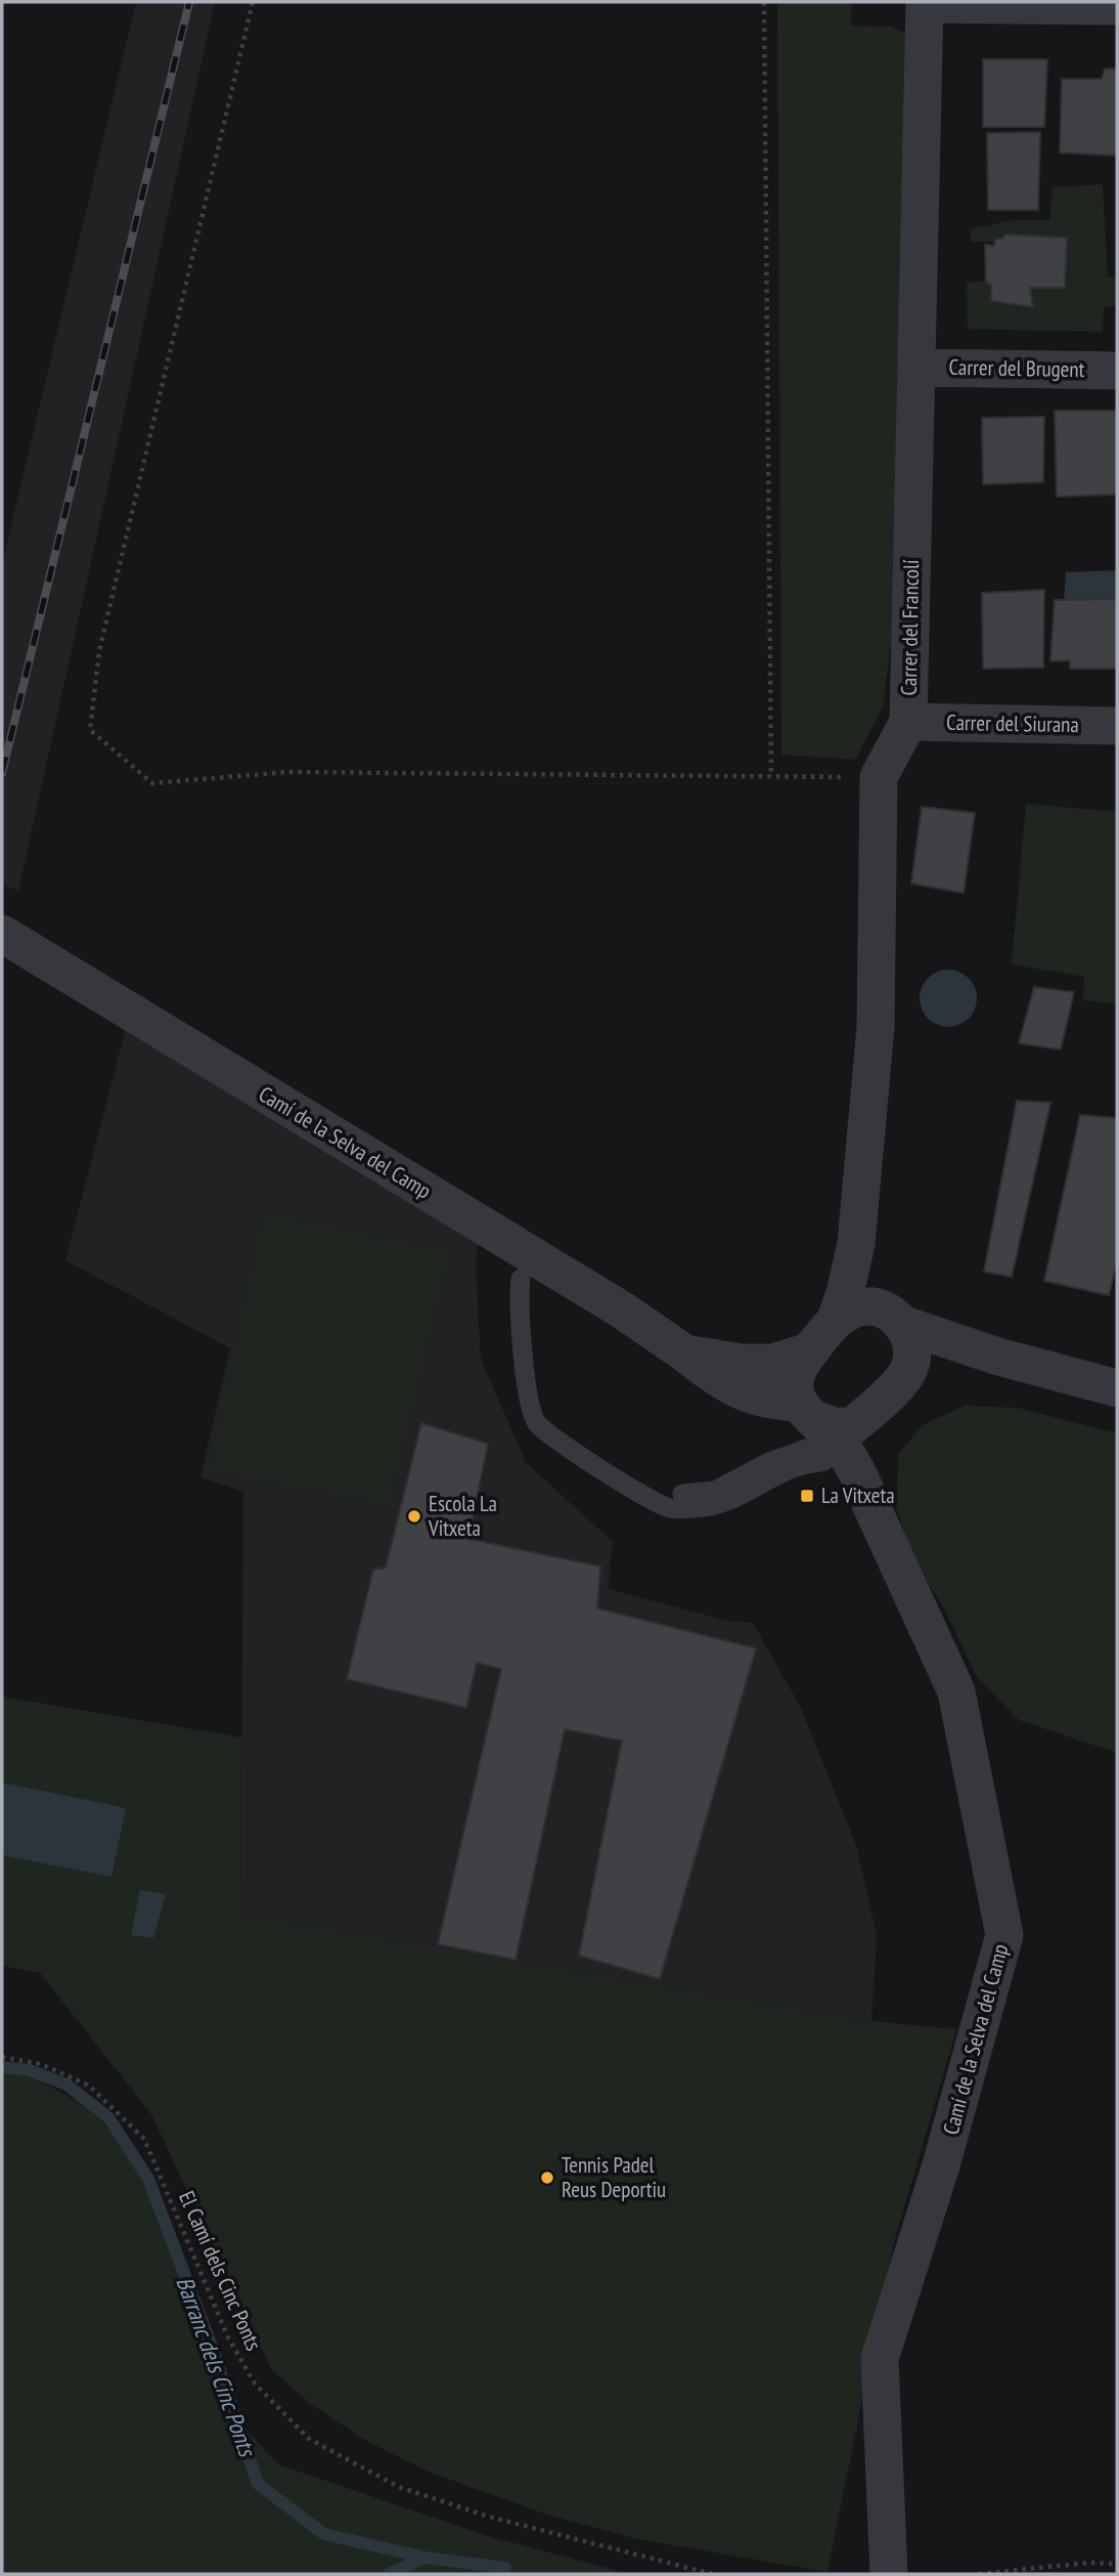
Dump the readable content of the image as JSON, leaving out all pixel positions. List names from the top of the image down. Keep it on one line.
{"streets":{"street":["Carrer del Brugent","Carrer del Francolí","Carrer del Siurana","Camí de la Selva del Camp"],"path":["El Camí dels Cinc Ponts"]},"crossings":[["Carrer del Brugent","Carrer del Francolí"],["Carrer del Francolí","Carrer del Siurana"],["Carrer del Francolí","Camí de la Selva del Camp"]],"water":["Barranc dels Cinc Ponts"],"places":{"transit":["La Vitxeta"],"other":["Escola La Vitxeta","Tennis Padel Reus Deportiu"]}}
